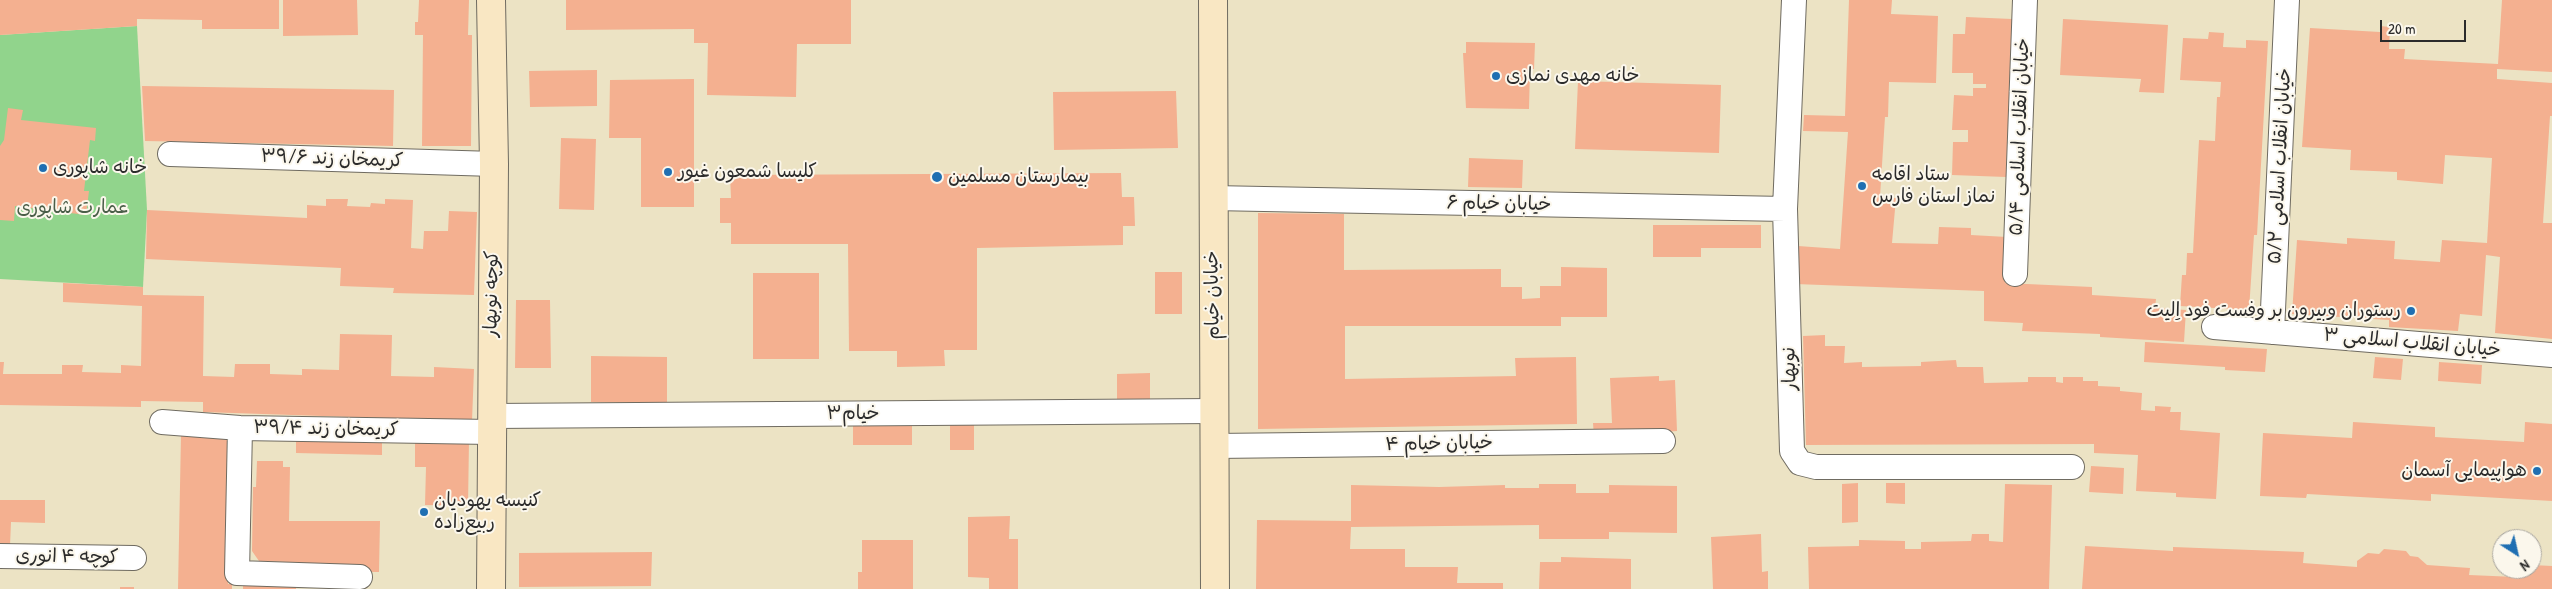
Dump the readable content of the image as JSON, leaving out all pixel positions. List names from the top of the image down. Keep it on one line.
{"streets":{"street":["خیابان انقلاب اسلامی ۵/۴","کریمخان زند ۳۹/۶","خیابان انقلاب اسلامی ۵/۲","خیابان خیام ۶","کوچه نوبهار","خیابان خیام","خیابان انقلاب اسلامی ۳","نوبهار","خیام۳","کریمخان زند ۳۹/۴","خیابان خیام ۴","کوچه ۴ انوری"]},"crossings":[["کریمخان زند ۳۹/۶","کوچه نوبهار"],["خیابان انقلاب اسلامی ۵/۲","خیابان انقلاب اسلامی ۳"],["خیابان خیام ۶","خیابان خیام"],["خیابان خیام ۶","نوبهار"],["کوچه نوبهار","خیام۳"],["کوچه نوبهار","کریمخان زند ۳۹/۴"],["خیابان خیام","خیام۳"],["خیابان خیام","خیابان خیام ۴"],["خیام۳","کریمخان زند ۳۹/۴"]],"parks":["عمارت شاپوری"],"places":["خانه مهدی نمازی","خانه شاپوری","کلیسا شمعون غیور","بیمارستان مسلمین","ستاد اقامه نماز استان فارس","رستوران وبیرون بر وفست فود اِلیت","هواپیمایی آسمان","کنیسه یهودیان ربیع‌زاده"],"scale_bar":"20 m","north":"bottom right"}
